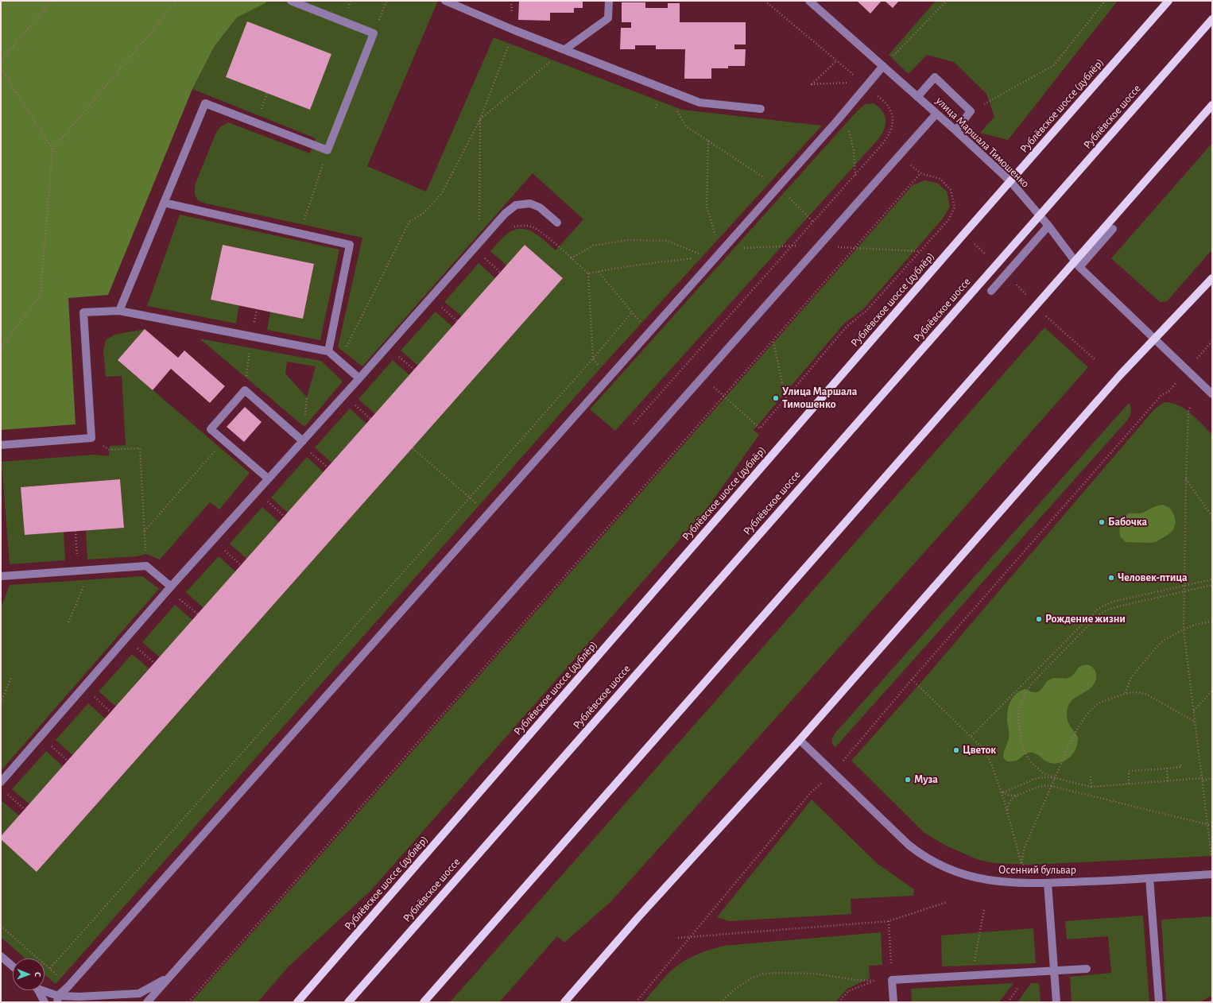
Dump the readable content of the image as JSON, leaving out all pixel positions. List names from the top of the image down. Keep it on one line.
{"streets":{"main road":["Рублёвское шоссе (дублёр)","Рублёвское шоссе"],"street":["улица Маршала Тимошенко","Осенний бульвар"]},"crossings":[["Рублёвское шоссе (дублёр)","улица Маршала Тимошенко"]],"places":["Улица Маршала Тимошенко","Бабочка","Человек-птица","Рождение жизни","Цветок","Муза"],"north":"right"}
